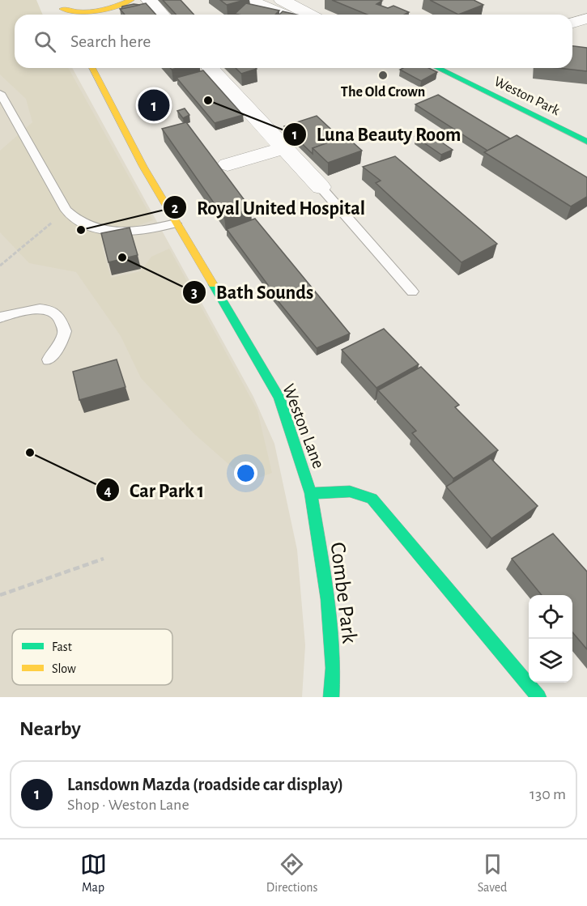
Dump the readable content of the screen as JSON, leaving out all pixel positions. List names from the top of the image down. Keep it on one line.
{"streets":{"street":["Weston Park","Weston Lane","Combe Park"]},"crossings":[["Weston Lane","Combe Park"]],"places":["The Old Crown","Luna Beauty Room","Royal United Hospital","Bath Sounds","Car Park 1"],"legend":["Fast","Slow"],"page":{"search":"Search here","pins":"1","heading":"Nearby","list":[{"mark":"1","name":"Lansdown Mazda (roadside car display)","note":"Shop · Weston Lane","value":"130 m"}],"nav":["Map","Directions","Saved"]}}
